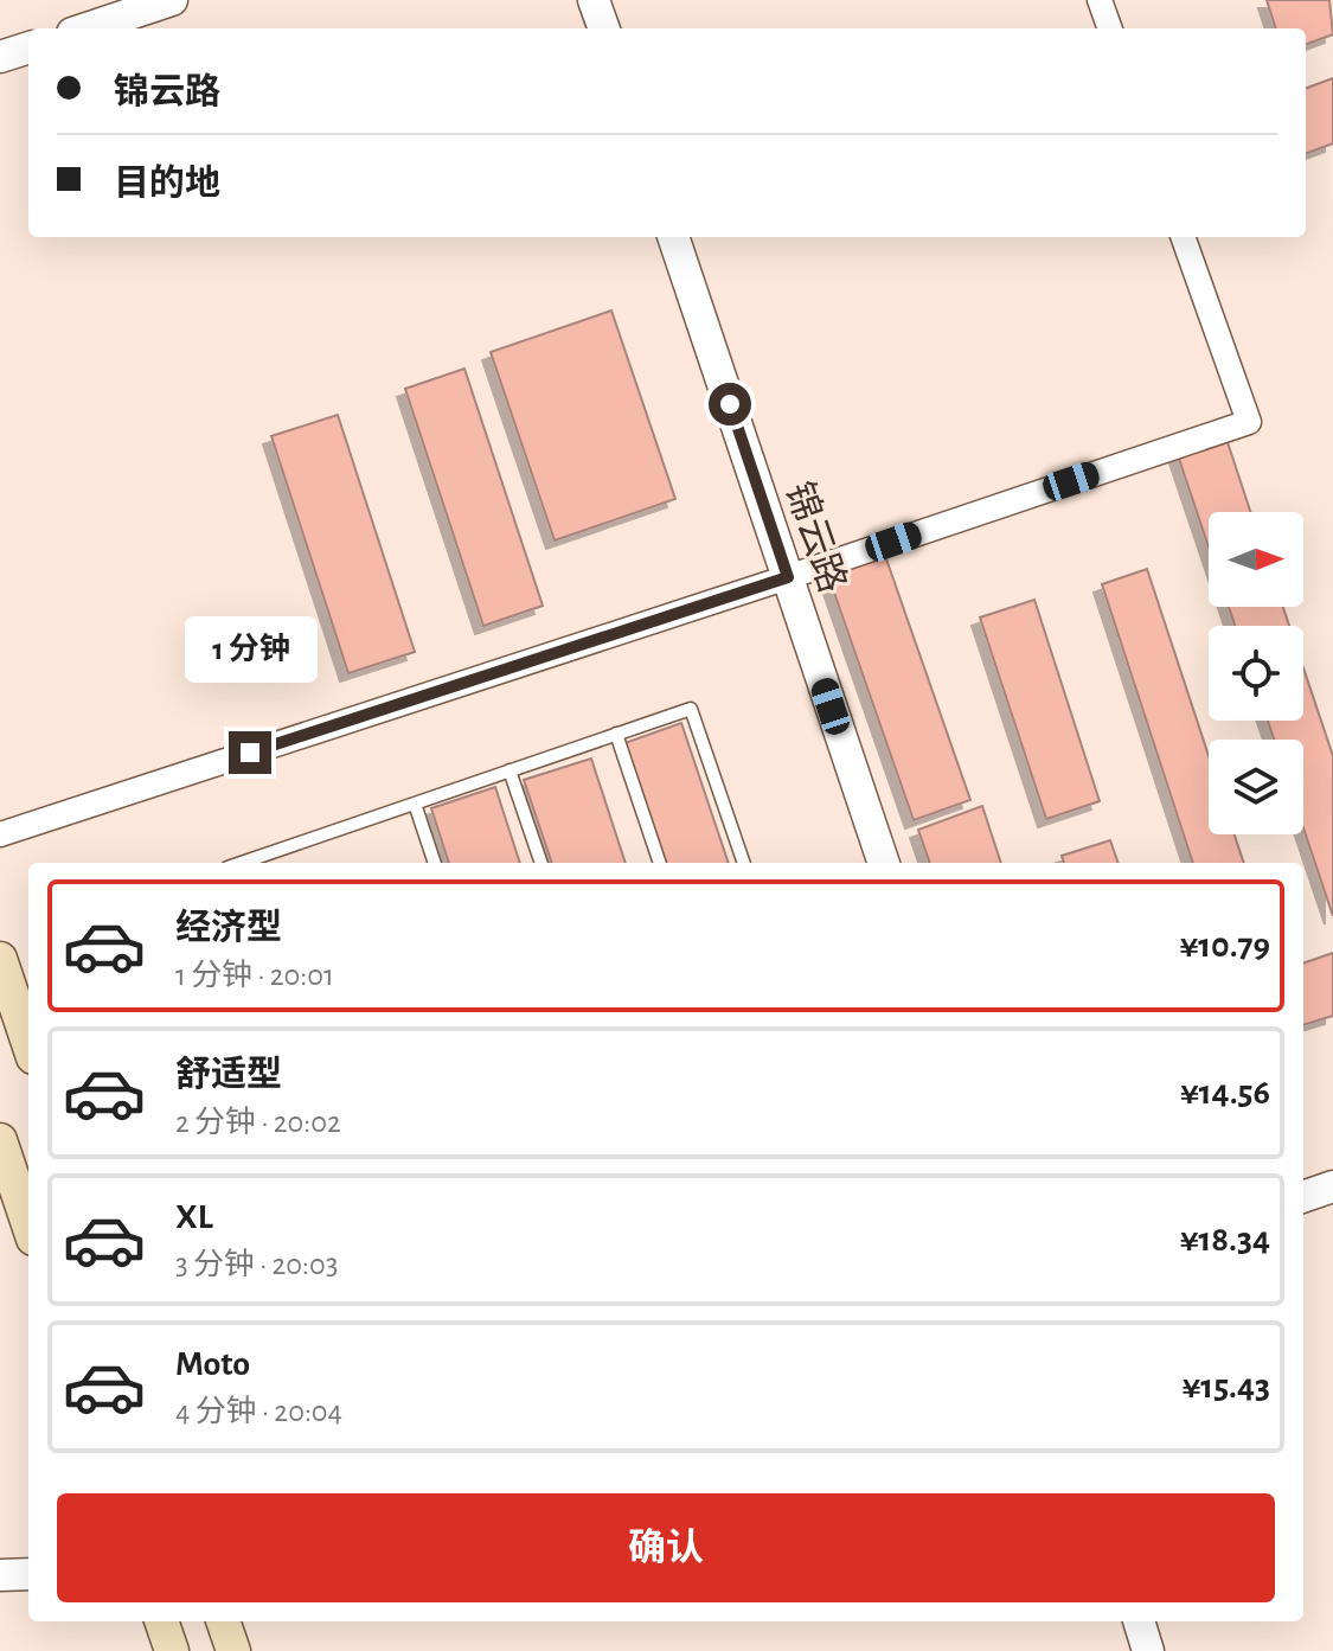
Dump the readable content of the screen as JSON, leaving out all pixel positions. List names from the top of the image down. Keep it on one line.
{"streets":{"street":["锦云路"]},"north":"right","page":{"banner":["锦云路","目的地"],"bubble":"1 分钟","list":[{"name":"经济型","note":"1 分钟 · 20:01","value":"¥10.79"},{"name":"舒适型","note":"2 分钟 · 20:02","value":"¥14.56"},{"name":"XL","note":"3 分钟 · 20:03","value":"¥18.34"},{"name":"Moto","note":"4 分钟 · 20:04","value":"¥15.43"}],"buttons":"确认"}}
